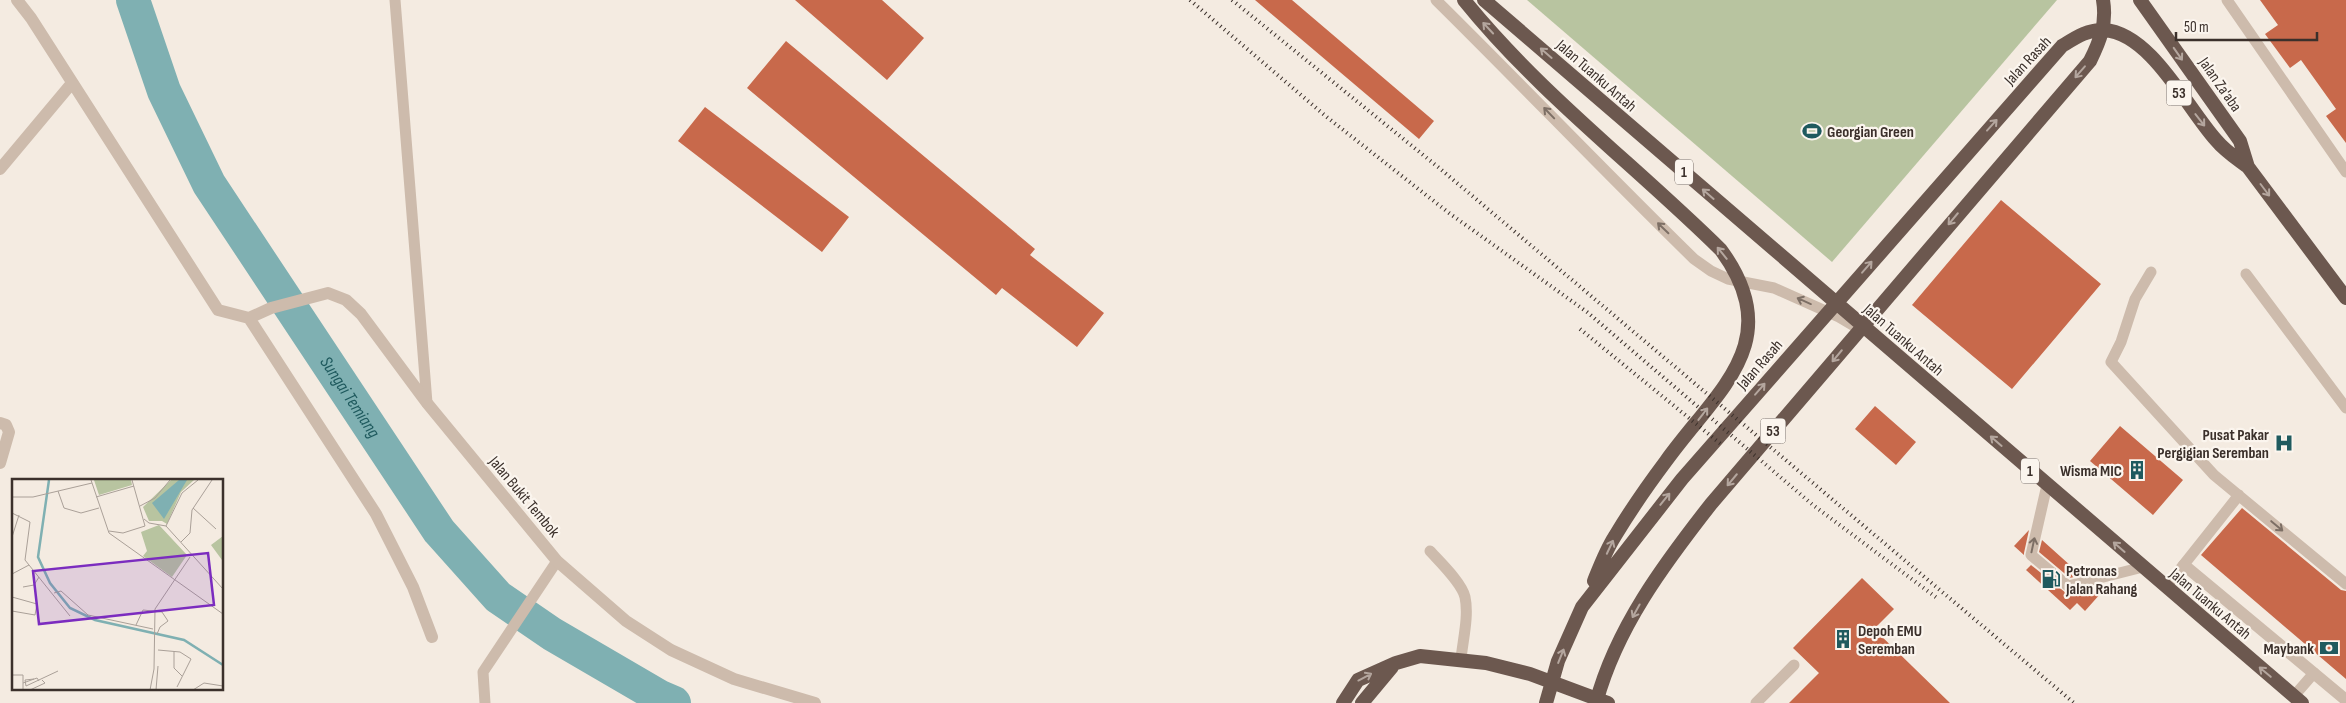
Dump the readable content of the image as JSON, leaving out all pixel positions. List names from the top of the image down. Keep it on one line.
{"streets":{"highway":["Jalan Rasah","Jalan Tuanku Antah","Jalan Za'aba","53","1"],"street":["Jalan Bukit Tembok"]},"crossings":[["Jalan Rasah","Jalan Za'aba"],["Jalan Rasah","53"],["Jalan Za'aba","53"]],"one_way":["Jalan Tuanku Antah","Jalan Za'aba"],"water":["Sungai Temiang"],"places":{"sports":["Georgian Green"],"hospital":["Pusat Pakar Pergigian Seremban"],"building":["Wisma MIC","Depoh EMU Seremban"],"fuel station":["Petronas Jalan Rahang"],"bank":["Maybank"]},"scale_bar":"50 m"}
